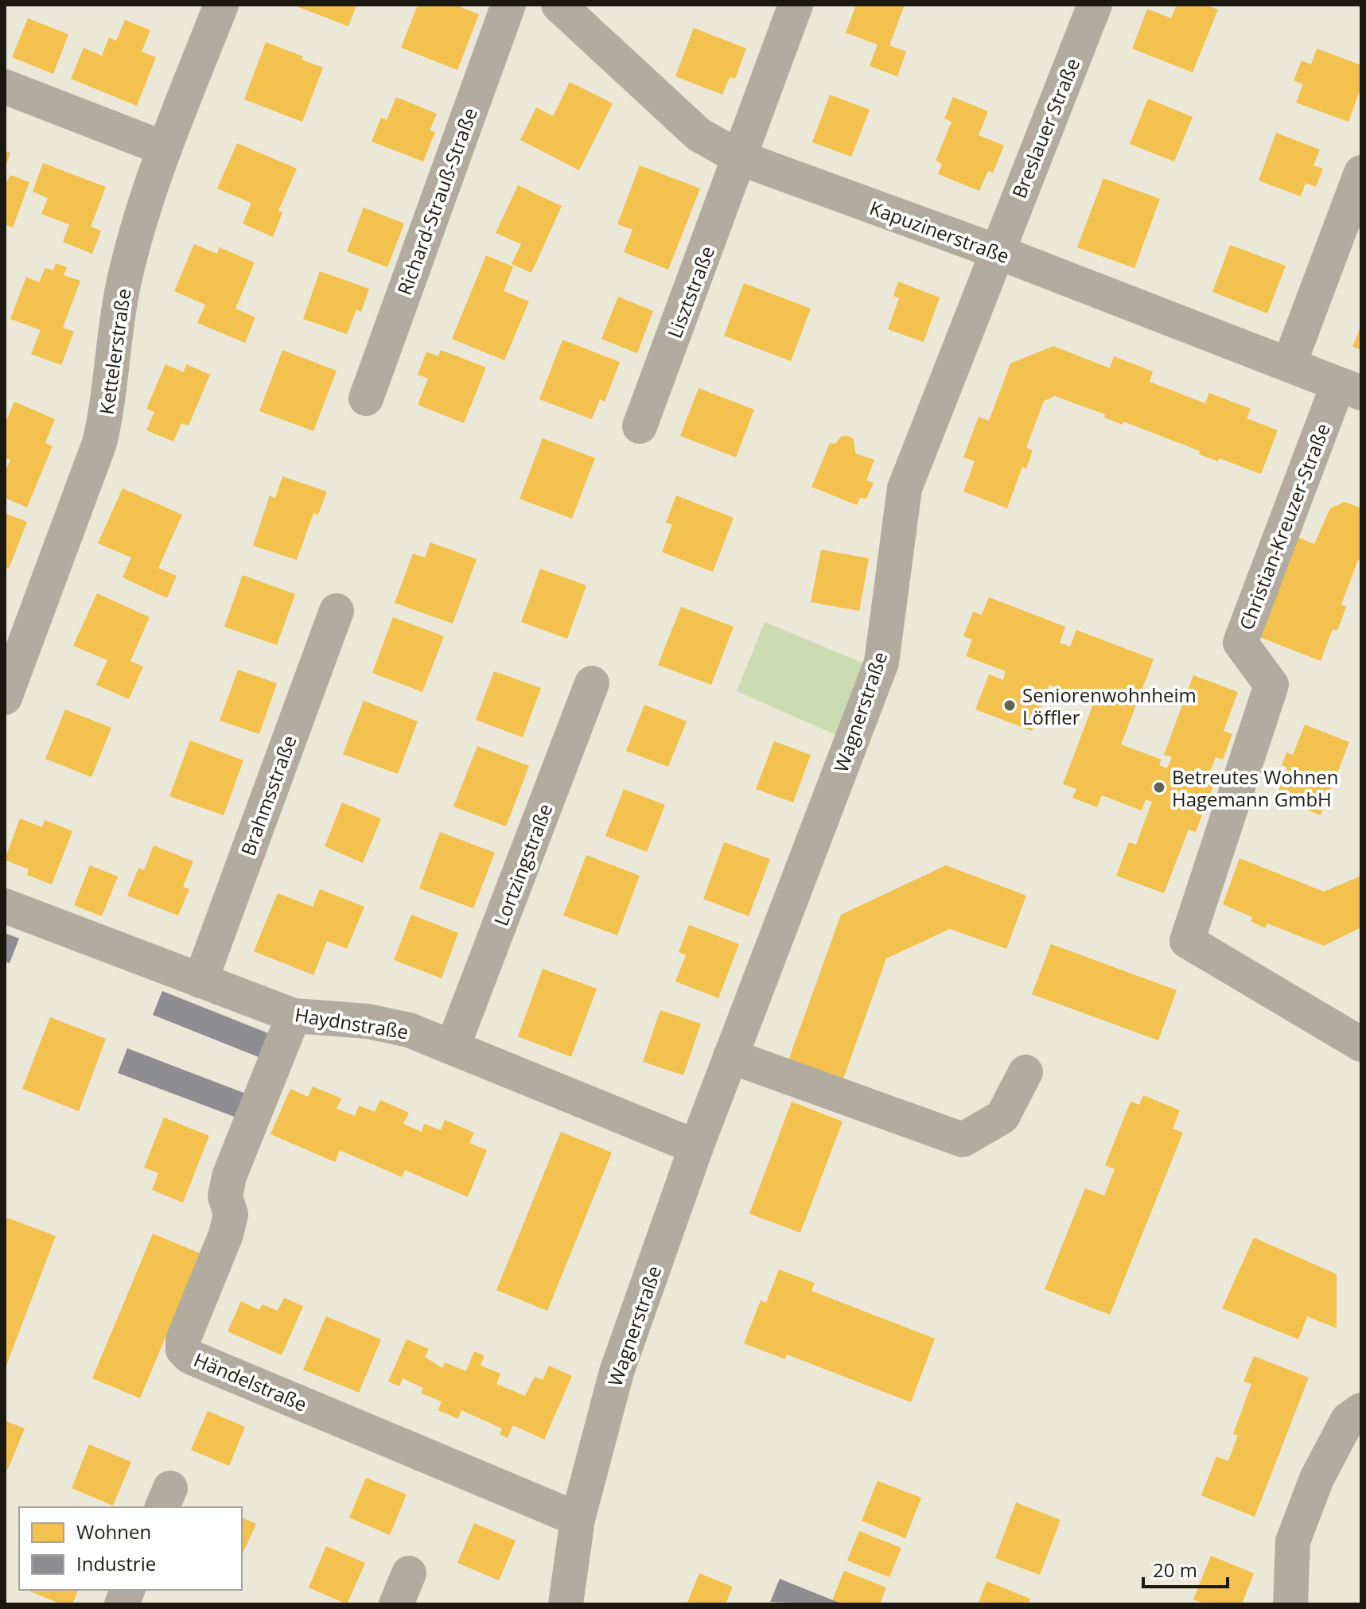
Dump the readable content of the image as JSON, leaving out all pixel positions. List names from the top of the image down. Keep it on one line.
{"streets":{"street":["Breslauer Straße","Richard-Strauß-Straße","Kapuzinerstraße","Lisztstraße","Kettelerstraße","Christian-Kreuzer-Straße","Wagnerstraße","Brahmsstraße","Lortzingstraße","Haydnstraße","Händelstraße"]},"crossings":[["Breslauer Straße","Kapuzinerstraße"],["Breslauer Straße","Wagnerstraße"],["Kapuzinerstraße","Lisztstraße"],["Kapuzinerstraße","Christian-Kreuzer-Straße"],["Kapuzinerstraße","Wagnerstraße"],["Wagnerstraße","Haydnstraße"],["Wagnerstraße","Händelstraße"],["Brahmsstraße","Haydnstraße"],["Lortzingstraße","Haydnstraße"],["Haydnstraße","Händelstraße"]],"places":["Seniorenwohnheim Löffler","Betreutes Wohnen Hagemann GmbH"],"legend":["Wohnen","Industrie"],"scale_bar":"20 m"}
